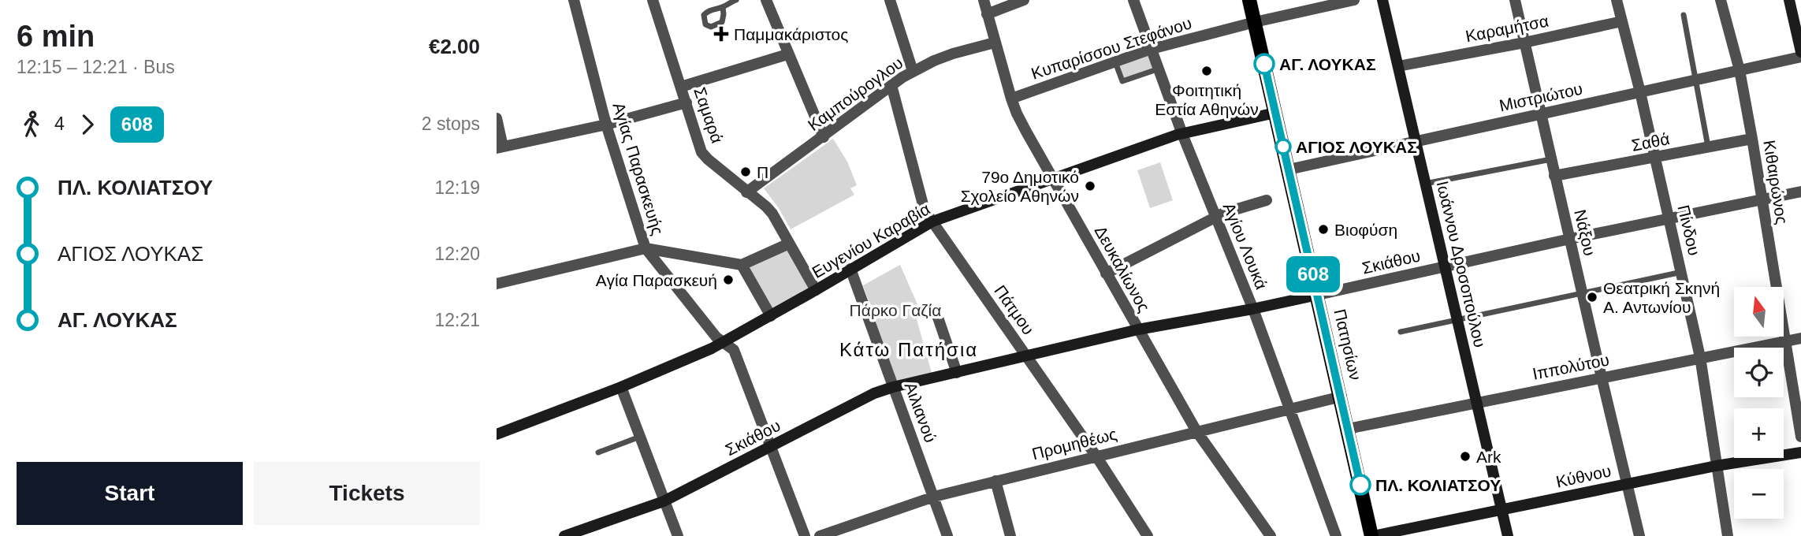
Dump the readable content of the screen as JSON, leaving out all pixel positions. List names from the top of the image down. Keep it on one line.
{"streets":{"main road":["Πατησίων"],"street":["Καραμήτσα","Κυπαρίσσου Στεφάνου","Καμπούρογλου","Μιστριώτου","Σαμαρά","Σαθά","Αγίας Παρασκευής","Κιθαιρώνος","Πίνδου","Νάξου","Ευγενίου Καραβία","Αγίου Λουκά","Σκιάθου","Ιωάννου Δροσοπούλου","Δευκαλίωνος","Πάτμου","Ιππολύτου","Αιλιανού","Προμηθέως","Κύθνου"]},"crossings":[["Καραμήτσα","Πίνδου"],["Καραμήτσα","Νάξου"],["Καραμήτσα","Ιωάννου Δροσοπούλου"],["Κυπαρίσσου Στεφάνου","Αγίου Λουκά"],["Κυπαρίσσου Στεφάνου","Δευκαλίωνος"],["Κυπαρίσσου Στεφάνου","Πατησίων"],["Καμπούρογλου","Σαμαρά"],["Καμπούρογλου","Δευκαλίωνος"],["Καμπούρογλου","Πάτμου"],["Μιστριώτου","Κιθαιρώνος"],["Μιστριώτου","Πίνδου"],["Μιστριώτου","Νάξου"],["Μιστριώτου","Ιωάννου Δροσοπούλου"],["Μιστριώτου","Πατησίων"],["Σαμαρά","Ευγενίου Καραβία"],["Σαθά","Κιθαιρώνος"],["Σαθά","Πίνδου"],["Σαθά","Νάξου"],["Αγίας Παρασκευής","Ευγενίου Καραβία"],["Αγίας Παρασκευής","Σκιάθου"],["Κιθαιρώνος","Σκιάθου"],["Κιθαιρώνος","Ιππολύτου"],["Πίνδου","Σκιάθου"],["Πίνδου","Ιππολύτου"],["Πίνδου","Κύθνου"],["Νάξου","Σκιάθου"],["Νάξου","Ιππολύτου"],["Νάξου","Κύθνου"],["Ευγενίου Καραβία","Αγίου Λουκά"],["Ευγενίου Καραβία","Δευκαλίωνος"],["Ευγενίου Καραβία","Πάτμου"],["Ευγενίου Καραβία","Πατησίων"],["Ευγενίου Καραβία","Αιλιανού"],["Αγίου Λουκά","Σκιάθου"],["Αγίου Λουκά","Προμηθέως"],["Σκιάθου","Ιωάννου Δροσοπούλου"],["Σκιάθου","Δευκαλίωνος"],["Σκιάθου","Πάτμου"],["Σκιάθου","Πατησίων"],["Σκιάθου","Αιλιανού"],["Ιωάννου Δροσοπούλου","Ιππολύτου"],["Ιωάννου Δροσοπούλου","Κύθνου"],["Δευκαλίωνος","Προμηθέως"],["Πάτμου","Προμηθέως"],["Πατησίων","Ιππολύτου"],["Πατησίων","Προμηθέως"],["Πατησίων","Κύθνου"],["Αιλιανού","Προμηθέως"]],"districts":["Κάτω Πατήσια"],"parks":["Πάρκο Γαζία"],"places":{"health":["Παμμακάριστος"],"other":["ΑΓ. ΛΟΥΚΑΣ","Φοιτητική Εστία Αθηνών","ΑΓΙΟΣ ΛΟΥΚΑΣ","Π","79ο Δημοτικό Σχολείο Αθηνών","Βιοφύση","Αγία Παρασκευή","Θεατρική Σκηνή Α. Αντωνίου","Ark","ΠΛ. ΚΟΛΙΑΤΣΟΥ"]},"lines":["bus line 608"],"north":"top","page":{"heading":["6 min","12:15 – 12:21 · Bus","€2.00"],"on_map":"608","legs":["4","608","2 stops"],"list":[{"name":"ΠΛ. ΚΟΛΙΑΤΣΟΥ","value":"12:19"},{"name":"ΑΓΙΟΣ ΛΟΥΚΑΣ","value":"12:20"},{"name":"ΑΓ. ΛΟΥΚΑΣ","value":"12:21"}],"map_buttons":["+","−"],"buttons":["Start","Tickets"]}}
